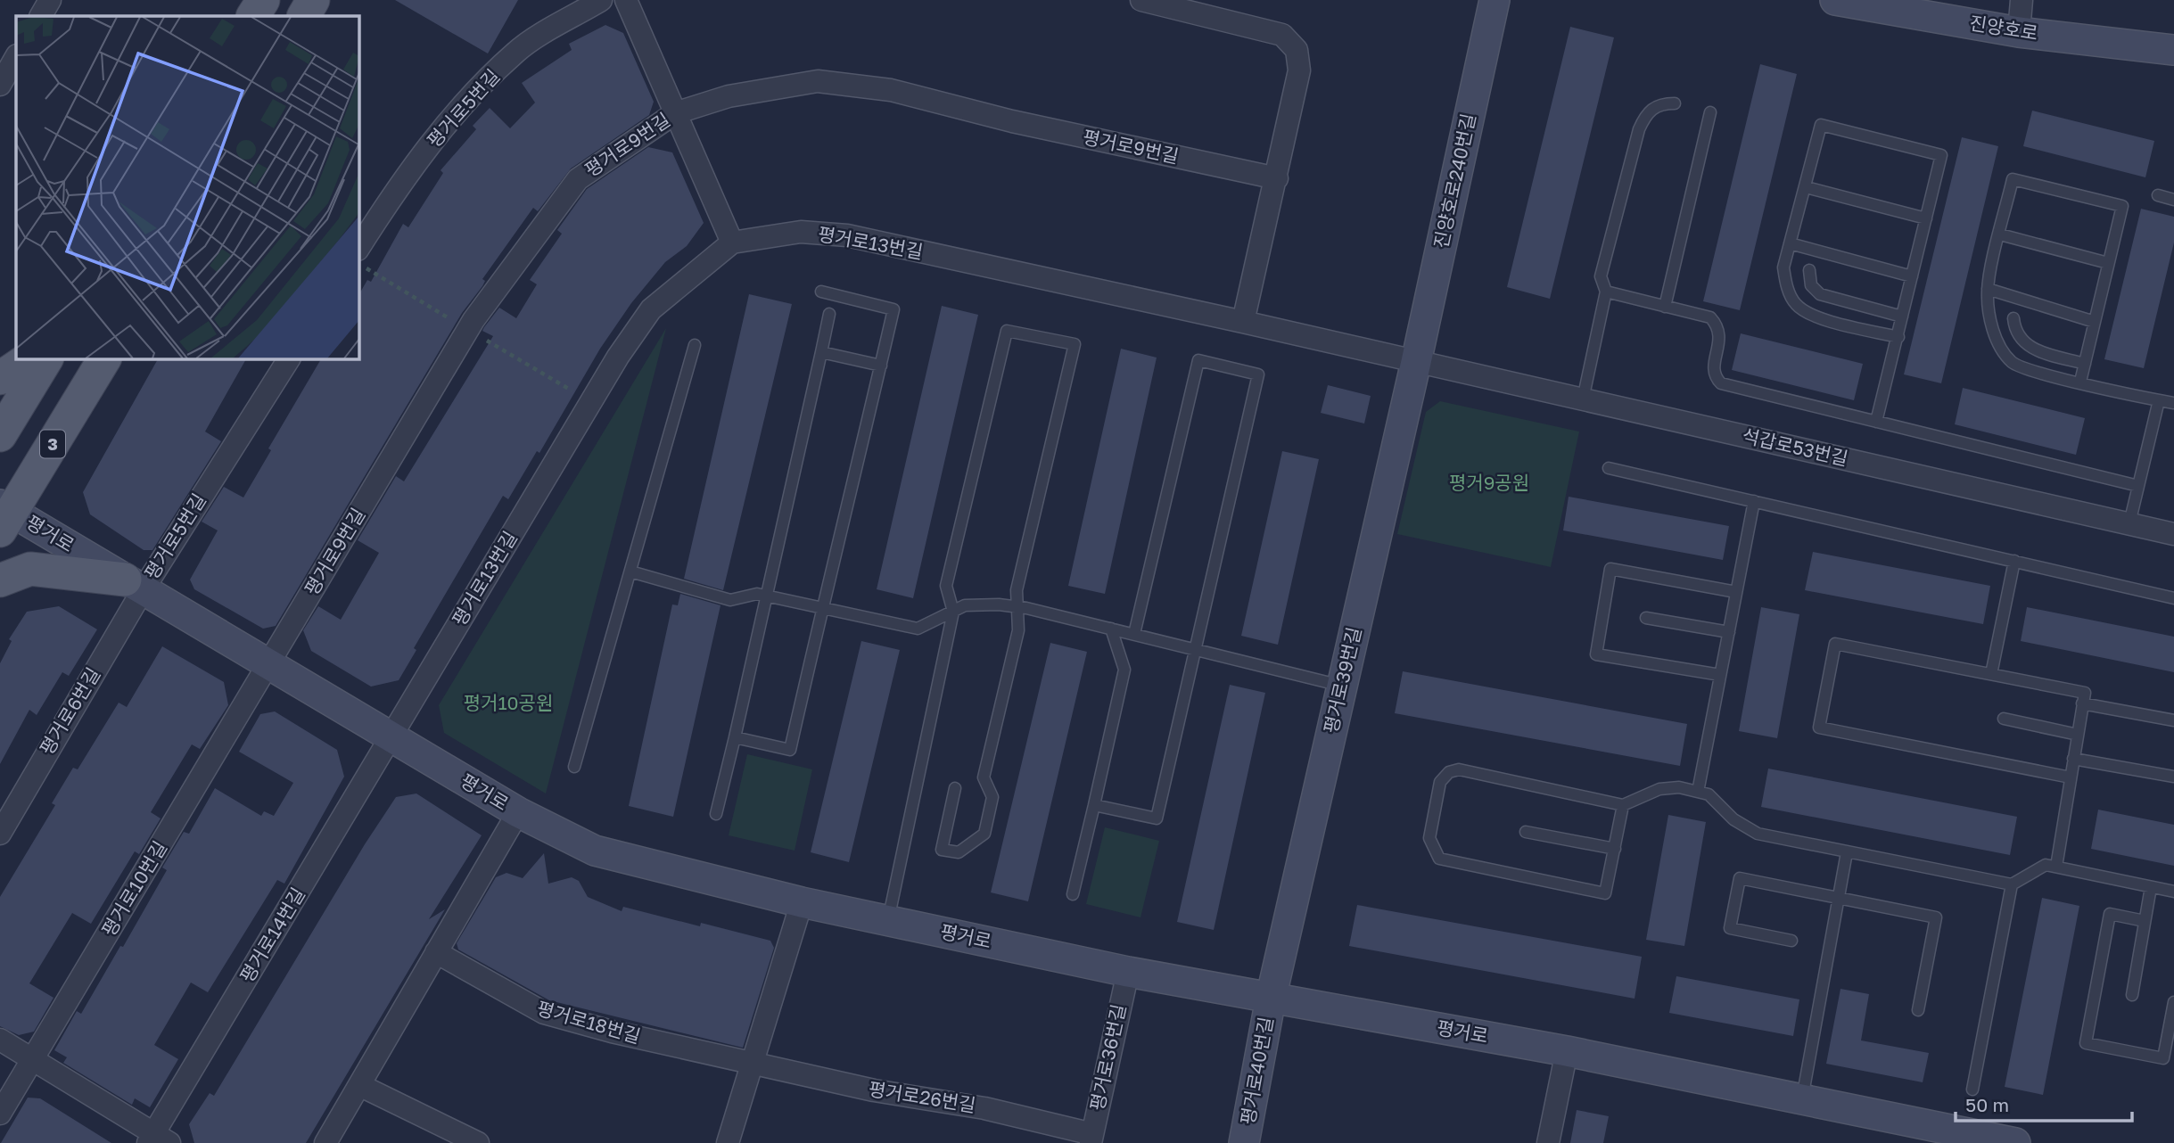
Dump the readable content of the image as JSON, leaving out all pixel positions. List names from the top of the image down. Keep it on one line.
{"streets":{"main road":["3"],"street":["진양호로","평거로5번길","평거로9번길","진양호로240번길","평거로13번길","석갑로53번길","평거로","평거로39번길","평거로6번길","평거로10번길","평거로14번길","평거로18번길","평거로36번길","평거로40번길","평거로26번길"]},"crossings":[["평거로5번길","평거로"],["평거로5번길","평거로6번길"],["평거로9번길","평거로"],["평거로9번길","평거로10번길"],["진양호로240번길","평거로13번길"],["진양호로240번길","석갑로53번길"],["진양호로240번길","평거로39번길"],["평거로13번길","석갑로53번길"],["평거로13번길","평거로"],["평거로13번길","평거로39번길"],["평거로13번길","평거로14번길"],["3","평거로"],["석갑로53번길","평거로39번길"],["평거로","평거로39번길"],["평거로","평거로6번길"],["평거로","평거로10번길"],["평거로","평거로14번길"],["평거로","평거로36번길"],["평거로","평거로40번길"],["평거로39번길","평거로40번길"],["평거로18번길","평거로26번길"],["평거로36번길","평거로26번길"]],"parks":["평거9공원","평거10공원"],"scale_bar":"50 m"}
